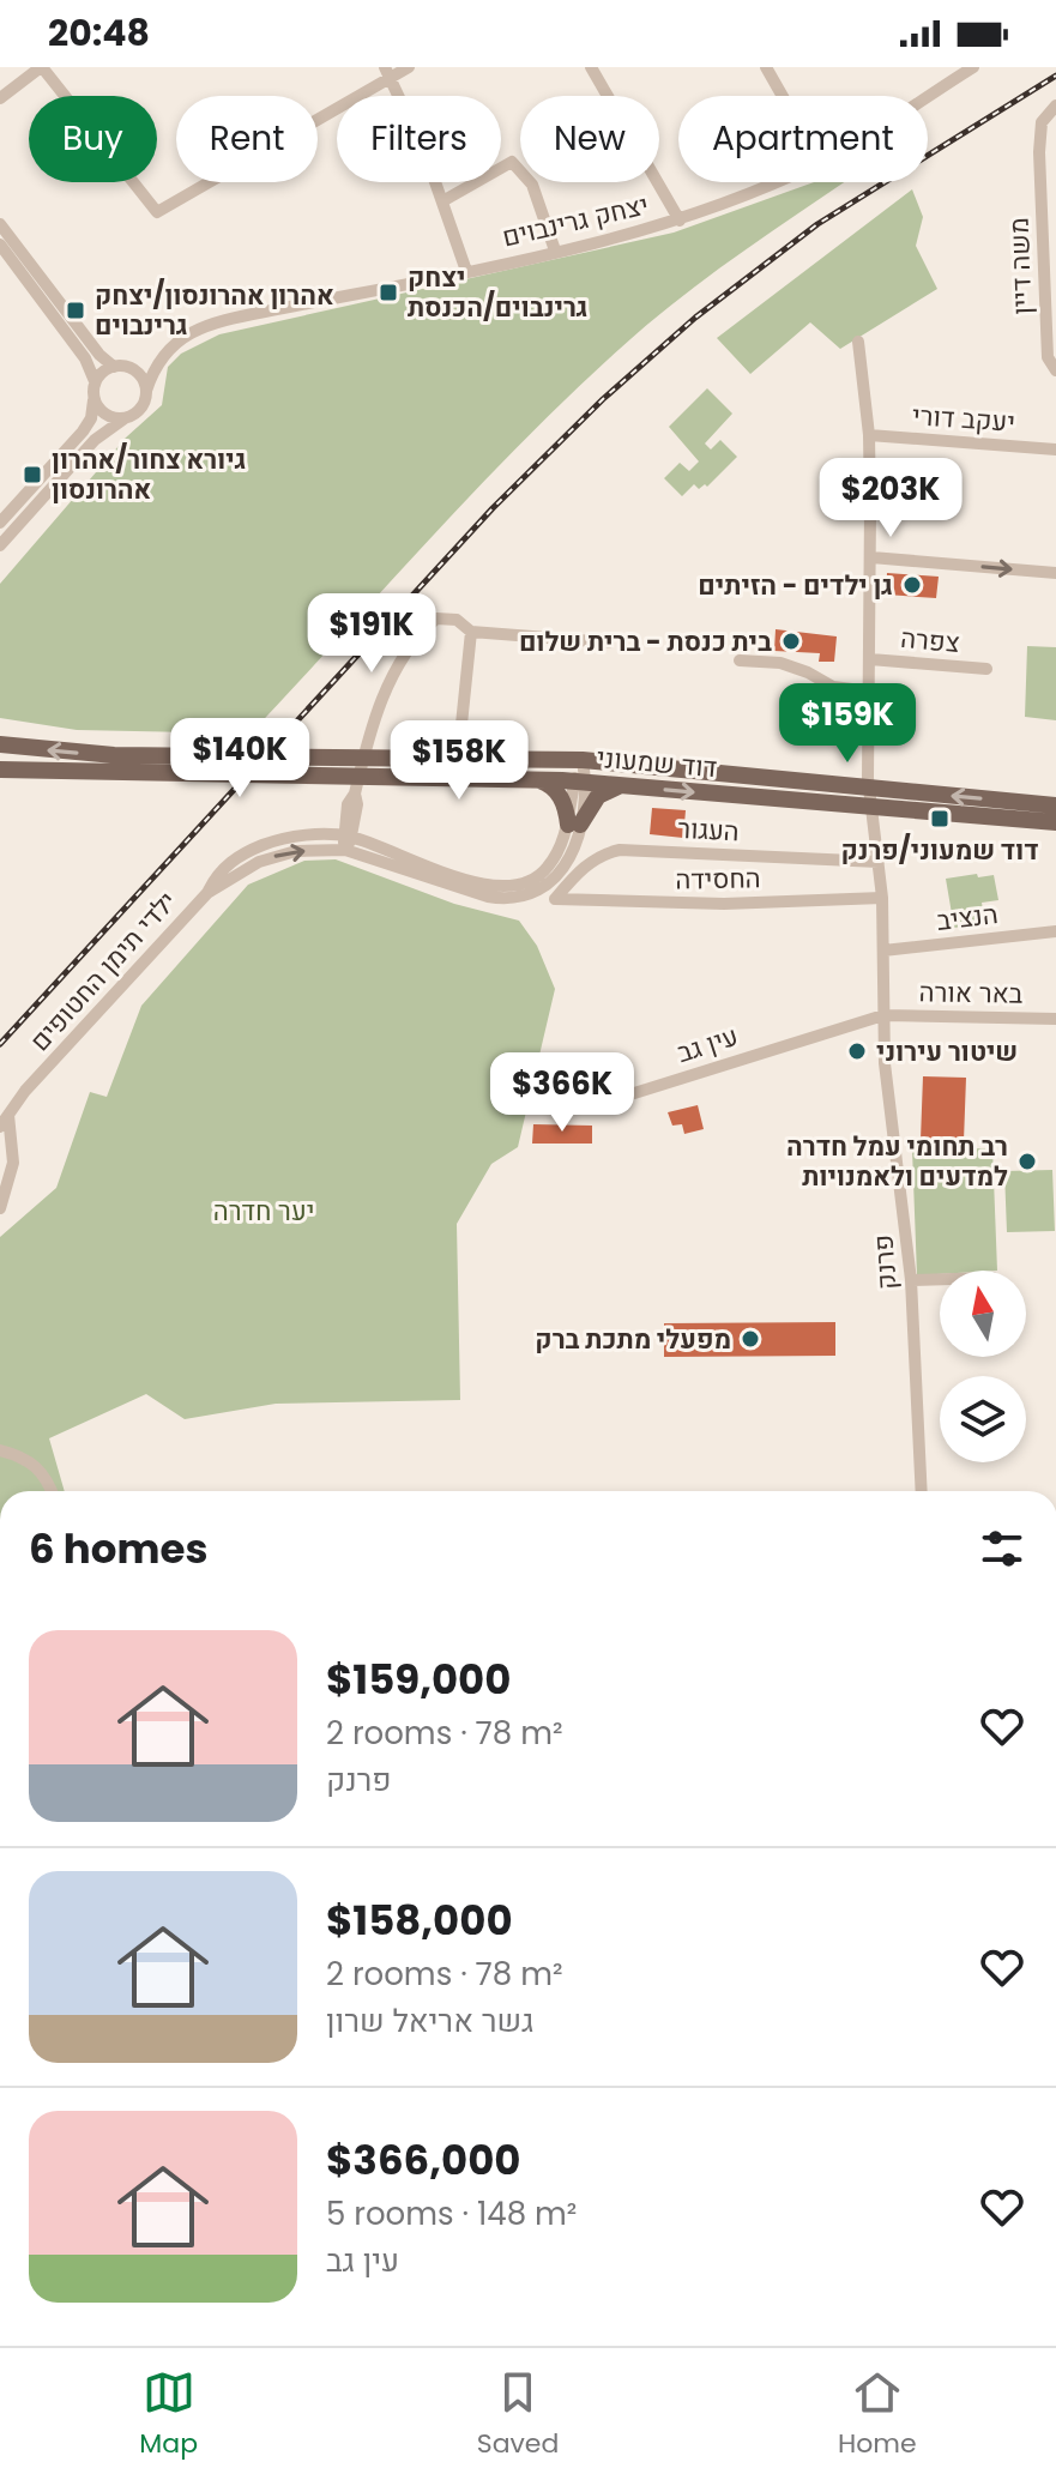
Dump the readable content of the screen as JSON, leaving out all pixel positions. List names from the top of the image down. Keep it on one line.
{"streets":{"main road":["דוד שמעוני"],"street":["יצחק גרינבוים","משה דיין","יעקב דורי","צפרה","העגור","החסידה","הנציב","ילדי תימן החטופים","באר אורה","עין גב","פרנק"]},"crossings":[["יעקב דורי","פרנק"],["צפרה","פרנק"],["דוד שמעוני","ילדי תימן החטופים"],["דוד שמעוני","פרנק"],["העגור","החסידה"],["העגור","פרנק"],["החסידה","פרנק"],["הנציב","פרנק"],["באר אורה","עין גב"],["באר אורה","פרנק"],["עין גב","פרנק"]],"parks":["יער חדרה"],"places":{"transit":["יצחק גרינבוים/הכנסת","אהרון אהרונסון/יצחק גרינבוים","גיורא צחור/אהרון אהרונסון","דוד שמעוני/פרנק"],"other":["גן ילדים - הזיתים","בית כנסת - ברית שלום","שיטור עירוני","רב תחומי עמל חדרה למדעים ולאמנויות","מפעלי מתכת ברק"]},"north":"top","page":{"status":"20:48","chip":["Buy","Rent","Filters","New","Apartment"],"price":["$203K","$191K","$159K","$140K","$158K","$366K"],"heading":"6 homes","list":[{"name":"$159,000","note":"2 rooms · 78 m² · פרנק"},{"name":"$158,000","note":"2 rooms · 78 m² · גשר אריאל שרון"},{"name":"$366,000","note":"5 rooms · 148 m² · עין גב"}],"tabs":["Map","Saved","Home"]}}
